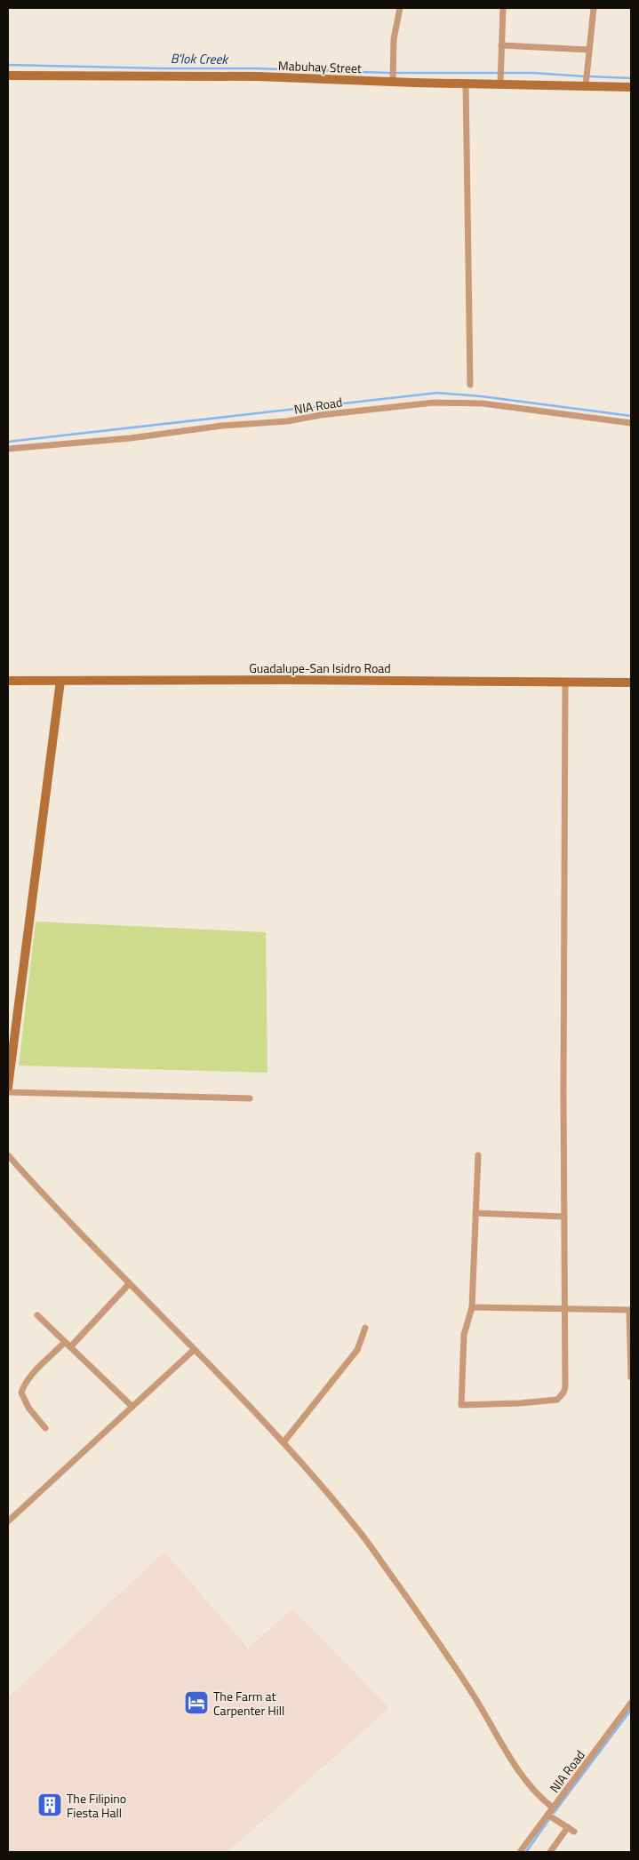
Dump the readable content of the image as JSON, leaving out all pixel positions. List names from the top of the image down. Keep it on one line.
{"streets":{"street":["Mabuhay Street","NIA Road","Guadalupe-San Isidro Road"]},"water":["B'lok Creek"],"places":{"hotel":["The Farm at Carpenter Hill"],"building":["The Filipino Fiesta Hall"]}}
